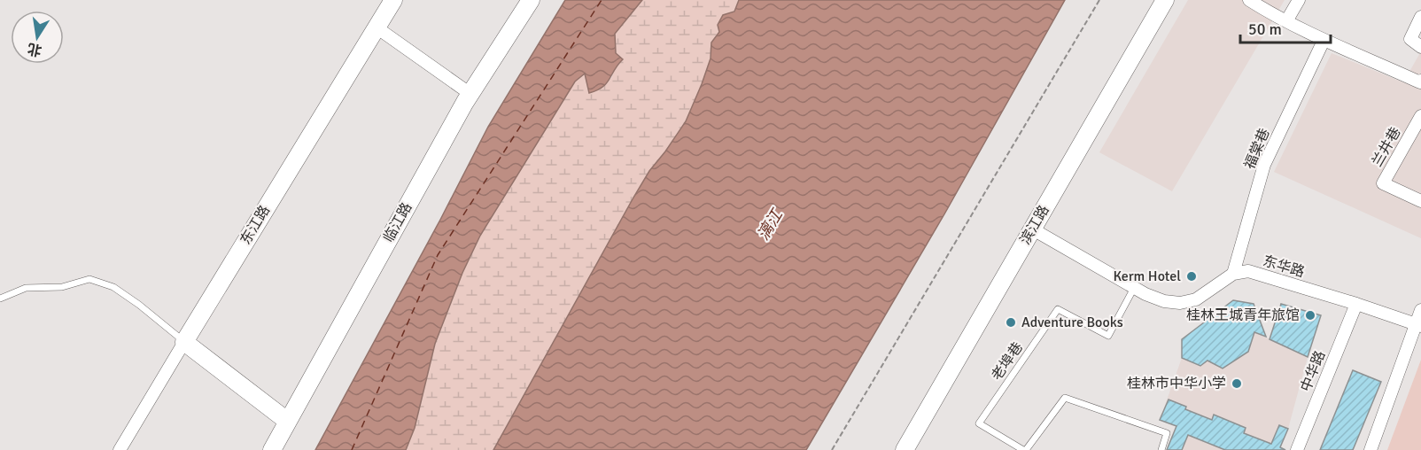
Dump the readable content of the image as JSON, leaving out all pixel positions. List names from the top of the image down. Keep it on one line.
{"streets":{"street":["兰井巷","福棠巷","临江路","东江路","滨江路","东华路","中华路"],"lane":["老埠巷"]},"crossings":[["福棠巷","东华路"],["东华路","中华路"]],"water":["漓江"],"places":["Kerm Hotel","桂林王城青年旅馆","Adventure Books","桂林市中华小学"],"scale_bar":"50 m","north":"bottom"}
